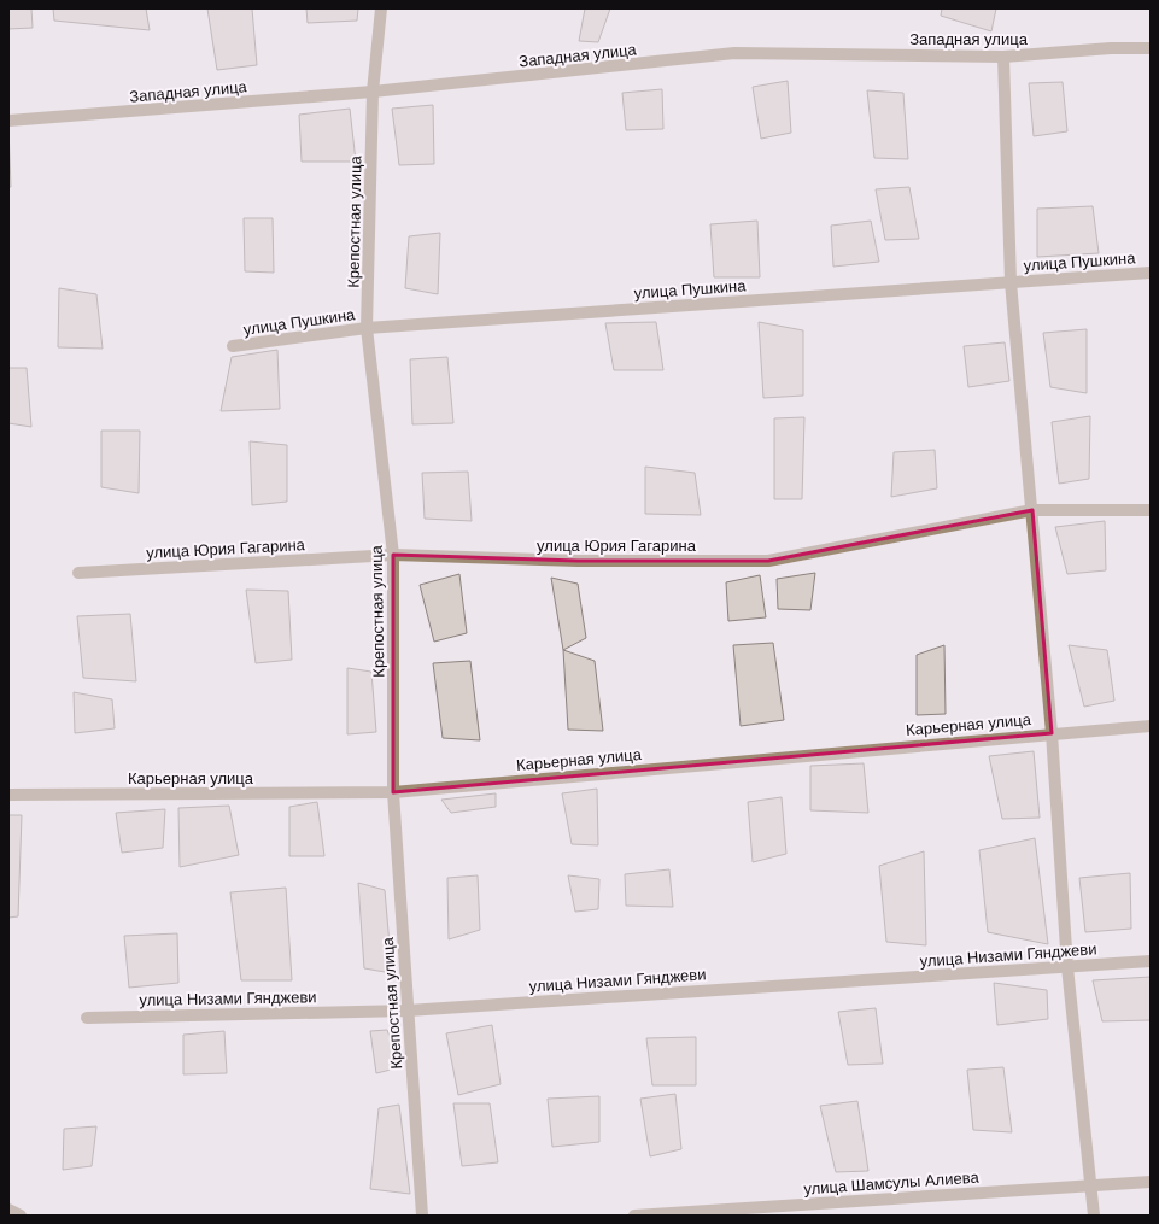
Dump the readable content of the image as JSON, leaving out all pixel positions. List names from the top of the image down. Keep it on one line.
{"streets":{"street":["Западная улица","Крепостная улица","улица Пушкина","улица Юрия Гагарина","Карьерная улица","улица Низами Гянджеви","улица Шамсулы Алиева"]},"crossings":[["Западная улица","Крепостная улица"],["Крепостная улица","улица Пушкина"],["Крепостная улица","улица Юрия Гагарина"],["Крепостная улица","Карьерная улица"],["Крепостная улица","улица Низами Гянджеви"]]}
